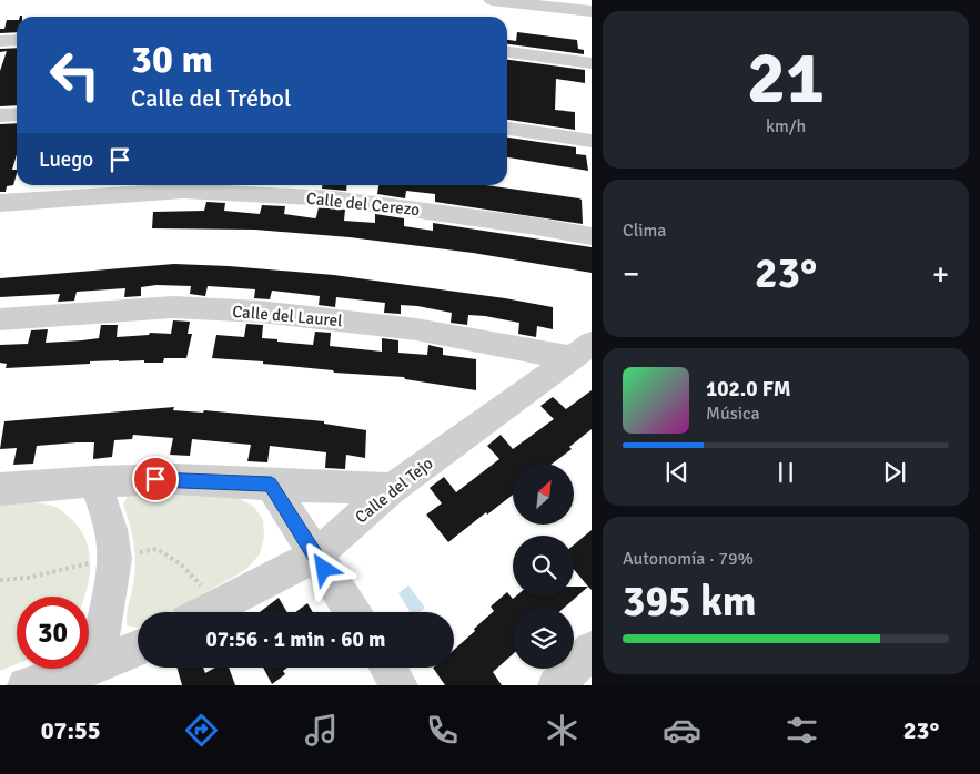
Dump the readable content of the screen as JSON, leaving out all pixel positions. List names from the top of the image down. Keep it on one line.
{"streets":{"street":["Calle del Cerezo","Calle del Laurel","Calle del Tejo"]},"crossings":[["Calle del Laurel","Calle del Tejo"]],"north":"top right","page":{"tile":[["21","km/h"],"Clima",["Autonomía · 79%","395 km"]],"turn":["30 m","Calle del Trébol"],"then":"Luego","heat":["−","23°","+"],"song":["102.0 FM","Música"],"limit":"30","trip":"07:56 · 1 min · 60 m","tabs":["07:55","23°"]}}
